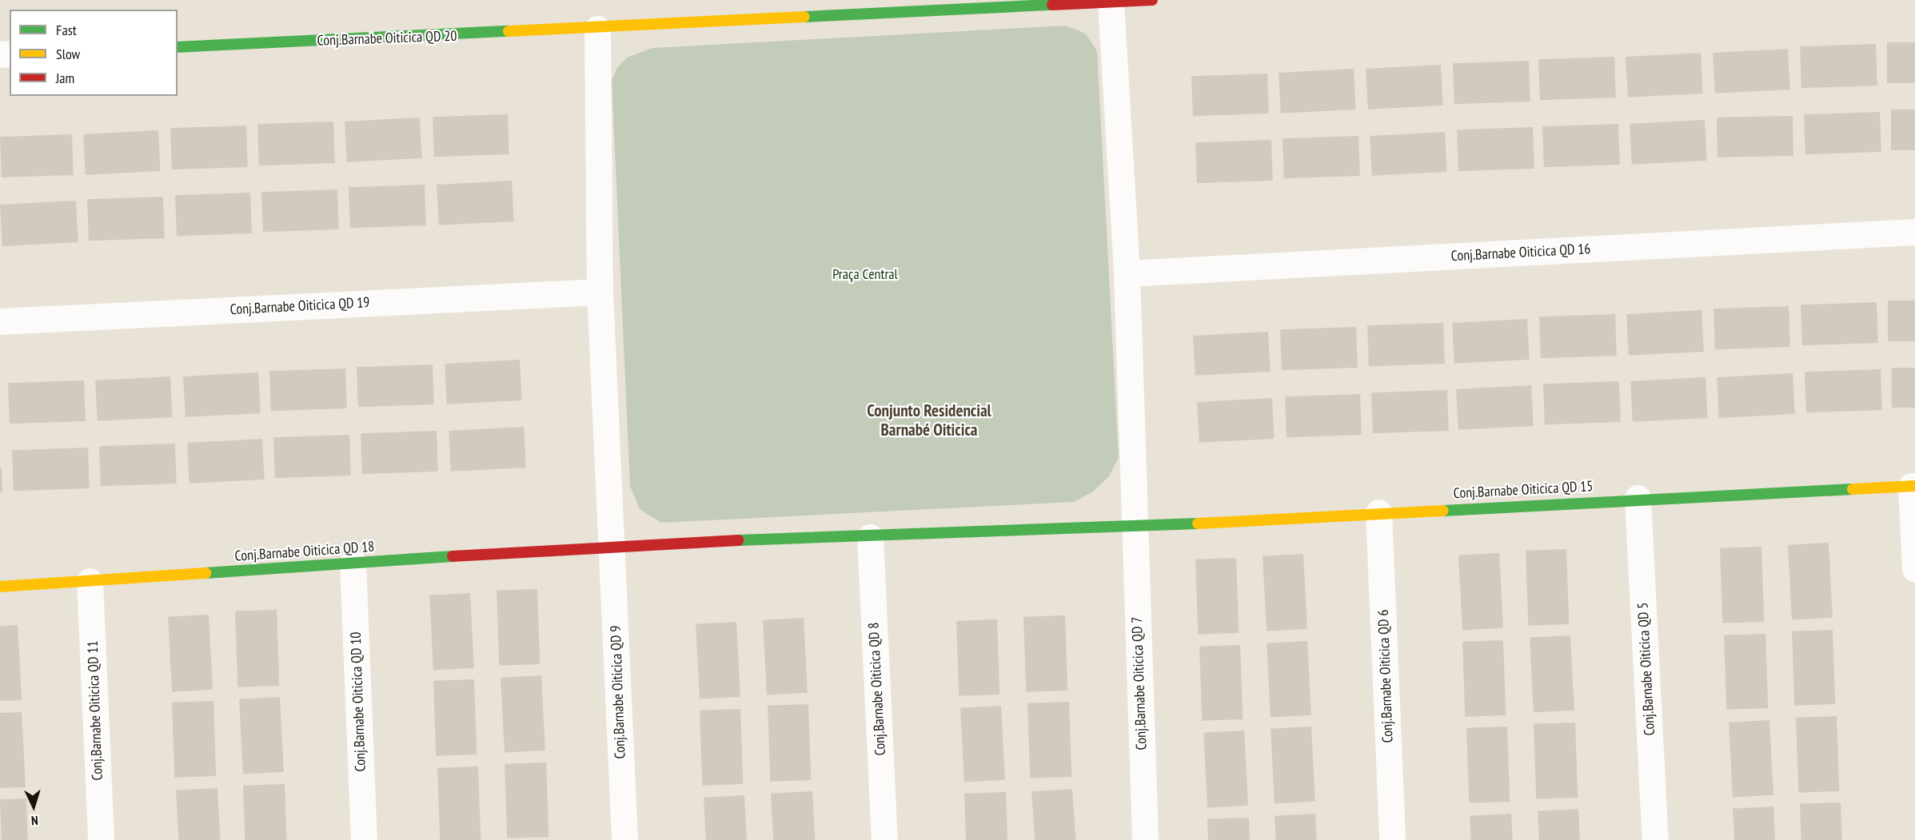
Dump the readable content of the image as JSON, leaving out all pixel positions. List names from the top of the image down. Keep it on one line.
{"streets":{"street":["Conj.Barnabe Oiticica QD 20","Conj.Barnabe Oiticica QD 16","Conj.Barnabe Oiticica QD 19","Conj.Barnabe Oiticica QD 15","Conj.Barnabe Oiticica QD 18","Conj.Barnabe Oiticica QD 5","Conj.Barnabe Oiticica QD 6","Conj.Barnabe Oiticica QD 7","Conj.Barnabe Oiticica QD 8","Conj.Barnabe Oiticica QD 9","Conj.Barnabe Oiticica QD 10","Conj.Barnabe Oiticica QD 11"]},"crossings":[["Conj.Barnabe Oiticica QD 20","Conj.Barnabe Oiticica QD 7"],["Conj.Barnabe Oiticica QD 20","Conj.Barnabe Oiticica QD 9"],["Conj.Barnabe Oiticica QD 16","Conj.Barnabe Oiticica QD 7"],["Conj.Barnabe Oiticica QD 19","Conj.Barnabe Oiticica QD 9"],["Conj.Barnabe Oiticica QD 15","Conj.Barnabe Oiticica QD 18"],["Conj.Barnabe Oiticica QD 15","Conj.Barnabe Oiticica QD 5"],["Conj.Barnabe Oiticica QD 15","Conj.Barnabe Oiticica QD 6"],["Conj.Barnabe Oiticica QD 15","Conj.Barnabe Oiticica QD 7"],["Conj.Barnabe Oiticica QD 15","Conj.Barnabe Oiticica QD 8"],["Conj.Barnabe Oiticica QD 18","Conj.Barnabe Oiticica QD 8"],["Conj.Barnabe Oiticica QD 18","Conj.Barnabe Oiticica QD 9"],["Conj.Barnabe Oiticica QD 18","Conj.Barnabe Oiticica QD 10"],["Conj.Barnabe Oiticica QD 18","Conj.Barnabe Oiticica QD 11"]],"districts":["Conjunto Residencial Barnabé Oiticica"],"parks":["Praça Central"],"legend":["Fast","Slow","Jam"],"north":"bottom"}
